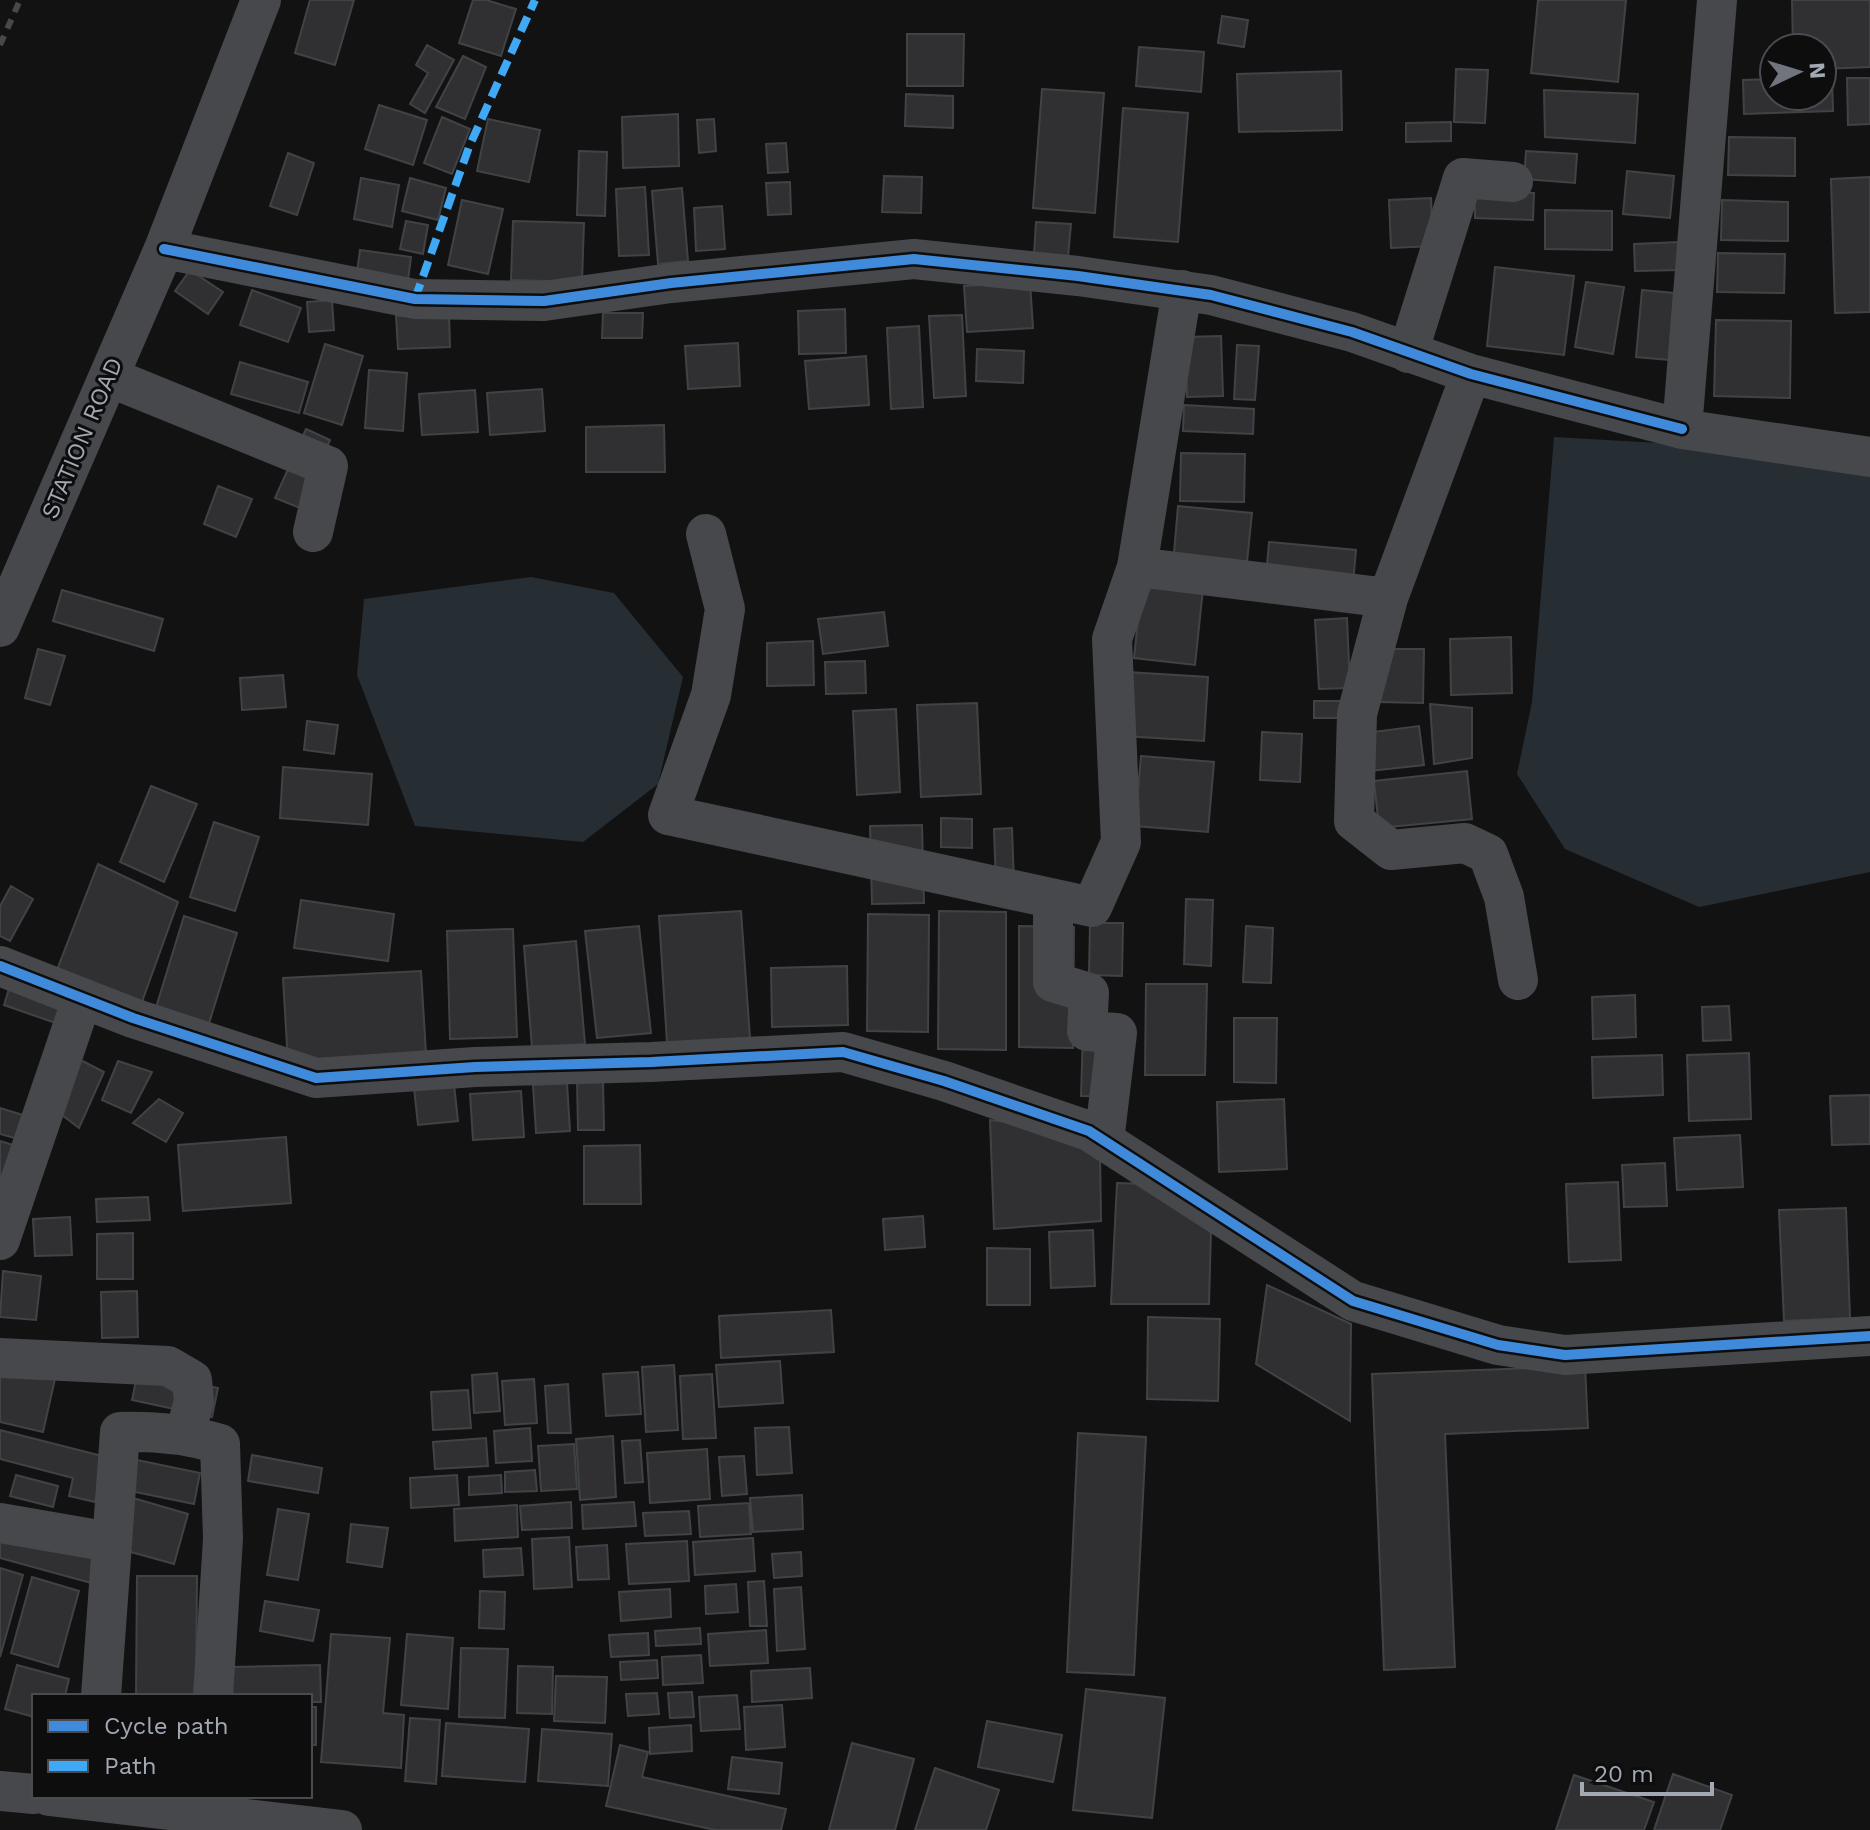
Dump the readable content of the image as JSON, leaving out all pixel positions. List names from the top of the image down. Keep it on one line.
{"streets":{"street":["STATION ROAD"]},"legend":["Cycle path","Path"],"scale_bar":"20 m","north":"right"}
